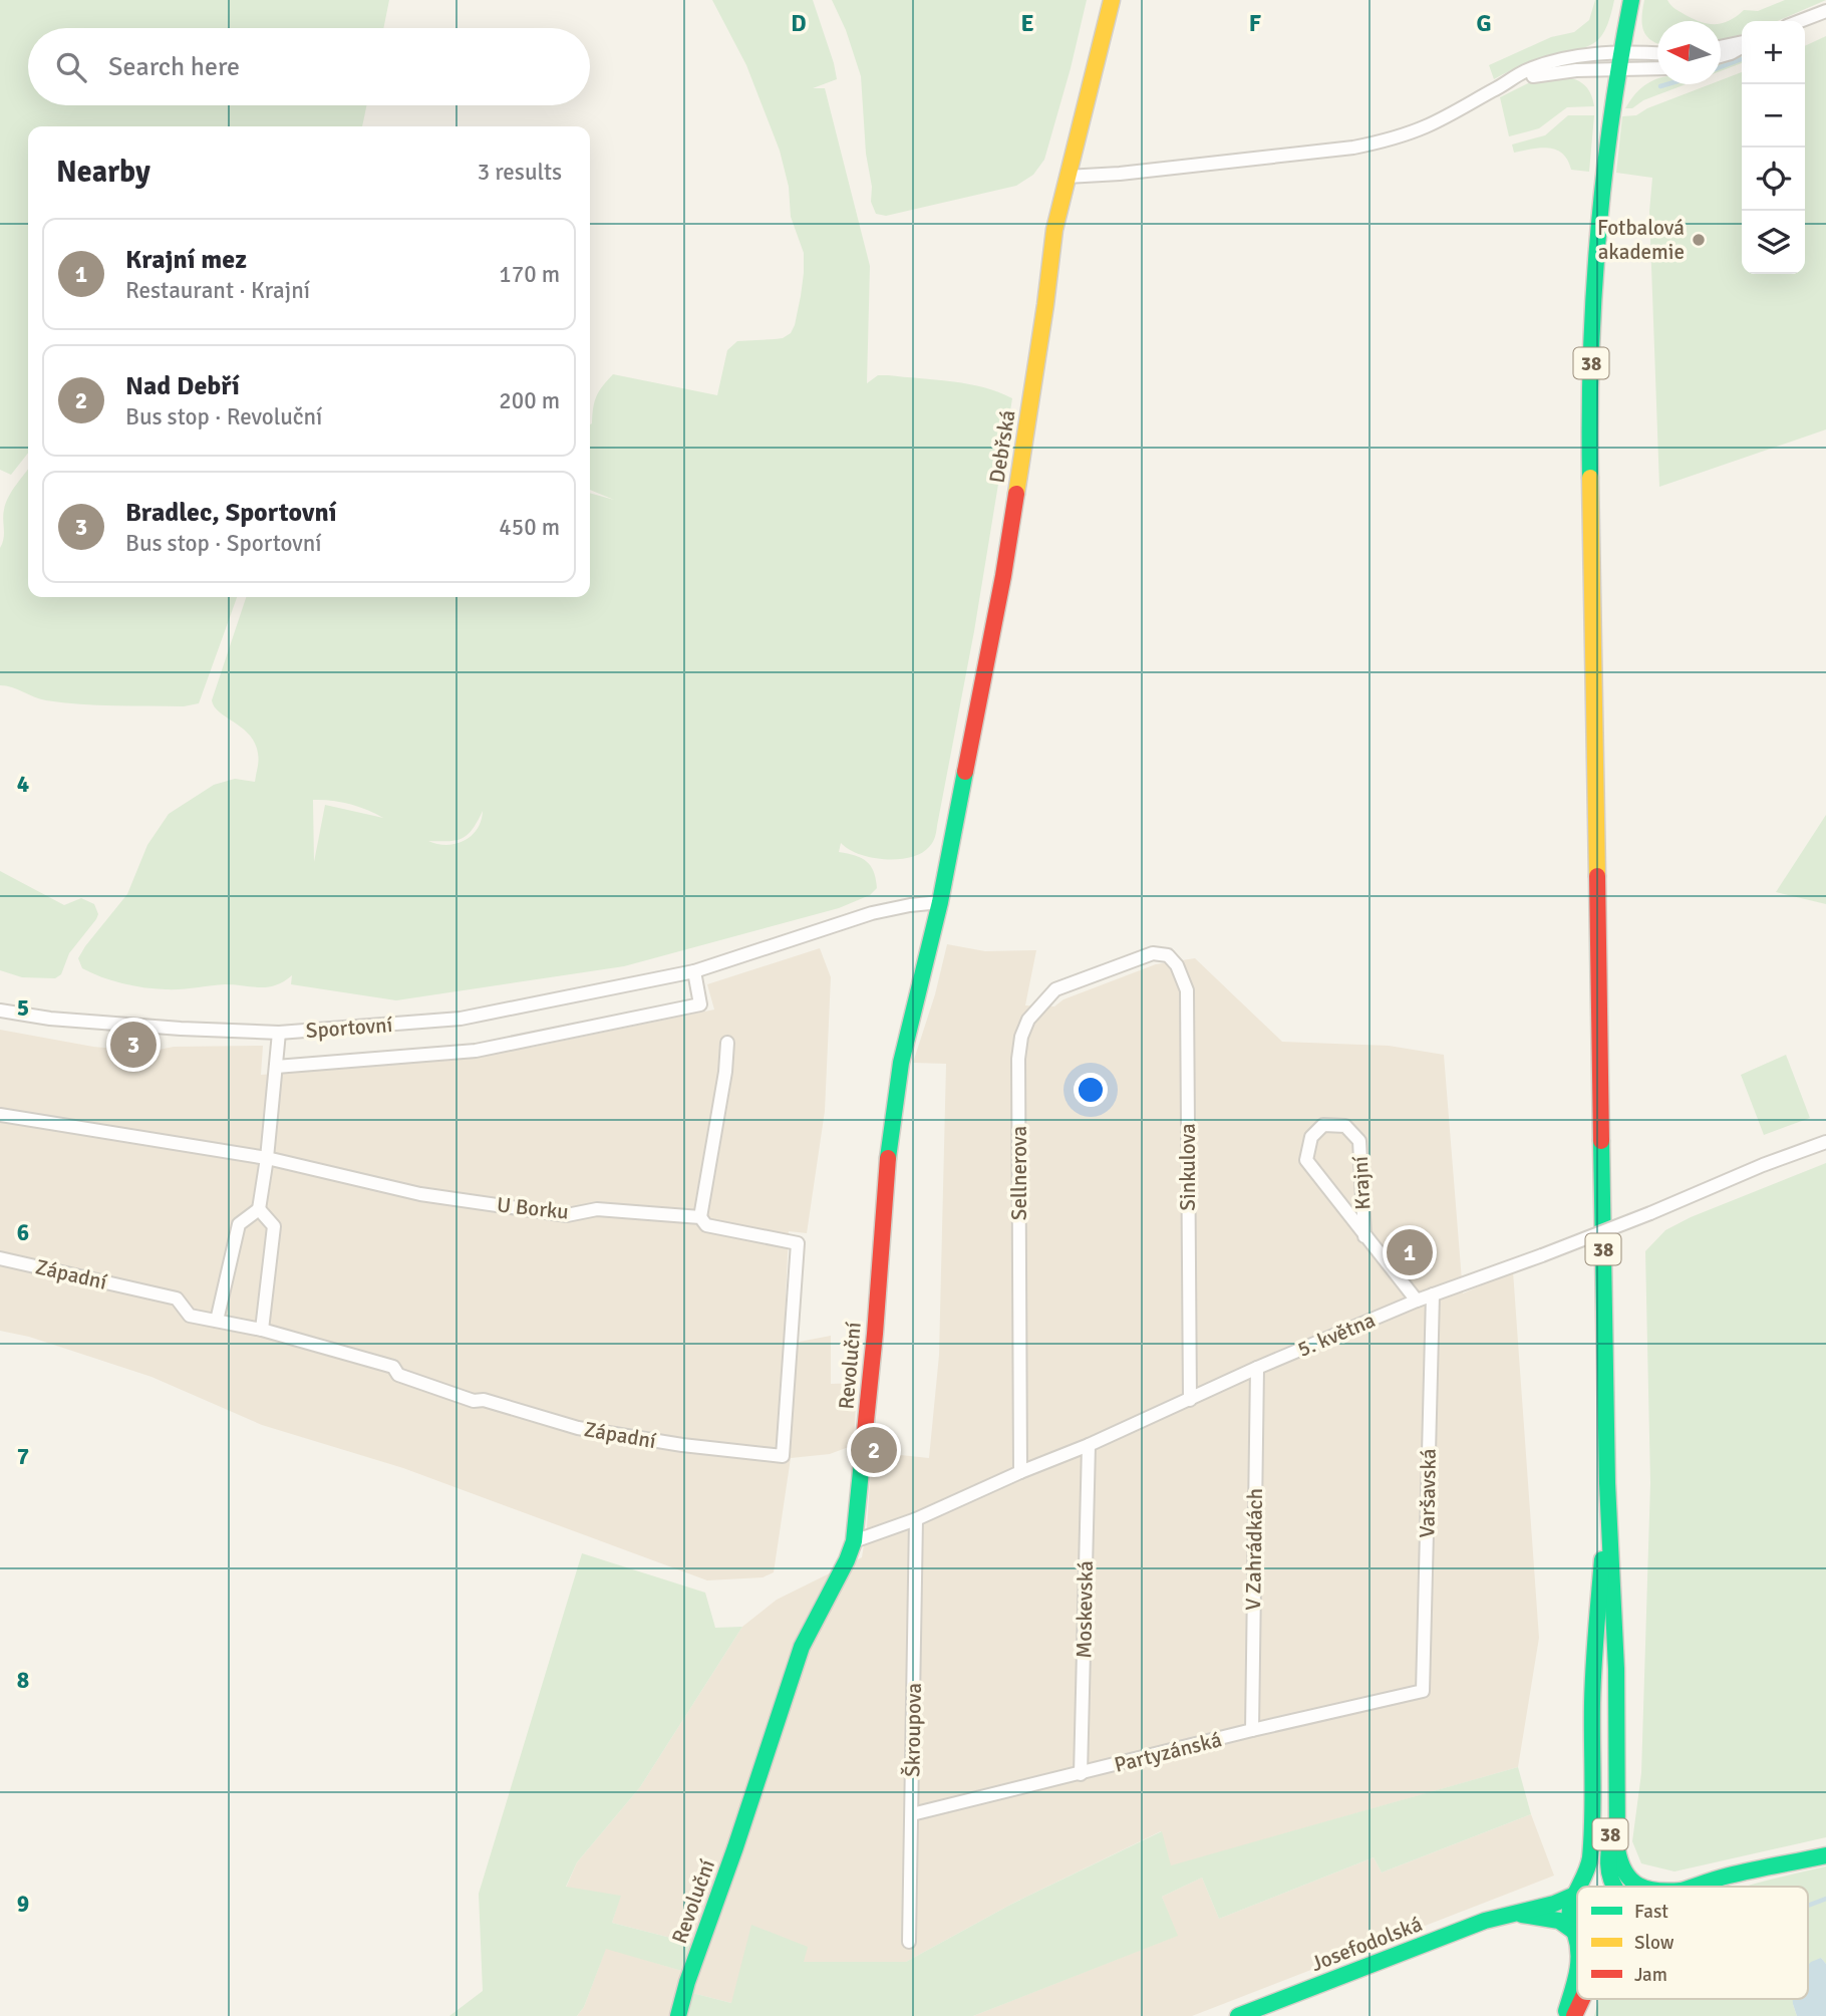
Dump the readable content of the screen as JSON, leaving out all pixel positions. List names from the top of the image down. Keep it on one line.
{"streets":{"main road":["38","Debřská","Revoluční","Josefodolská"],"street":["Sportovní","Sinkulova","Sellnerova","Krajní","U Borku","Západní","5. května","Varšavská","V Zahrádkách","Moskevská","Škroupova","Partyzánská"]},"crossings":[["38","Josefodolská"],["Debřská","Sportovní"],["Debřská","Revoluční"],["Sportovní","Revoluční"],["Sinkulova","Sellnerova"],["Sinkulova","5. května"],["Sellnerova","5. května"],["Krajní","5. května"],["U Borku","Západní"],["5. května","Revoluční"],["5. května","Varšavská"],["5. května","V Zahrádkách"],["5. května","Moskevská"],["5. května","Škroupova"],["Varšavská","Partyzánská"],["V Zahrádkách","Partyzánská"],["Moskevská","Partyzánská"],["Škroupova","Partyzánská"]],"places":["Fotbalová akademie"],"legend":["Fast","Slow","Jam"],"north":"left","page":{"map_buttons":["+","−"],"search":"Search here","heading":["Nearby","3 results"],"list":[{"mark":"1","name":"Krajní mez","note":"Restaurant · Krajní","value":"170 m"},{"mark":"2","name":"Nad Debří","note":"Bus stop · Revoluční","value":"200 m"},{"mark":"3","name":"Bradlec, Sportovní","note":"Bus stop · Sportovní","value":"450 m"}],"pins":["3","1","2"]},"grid":{"columns":["D","E","F","G"],"rows":["4","5","6","7","8","9"]}}
